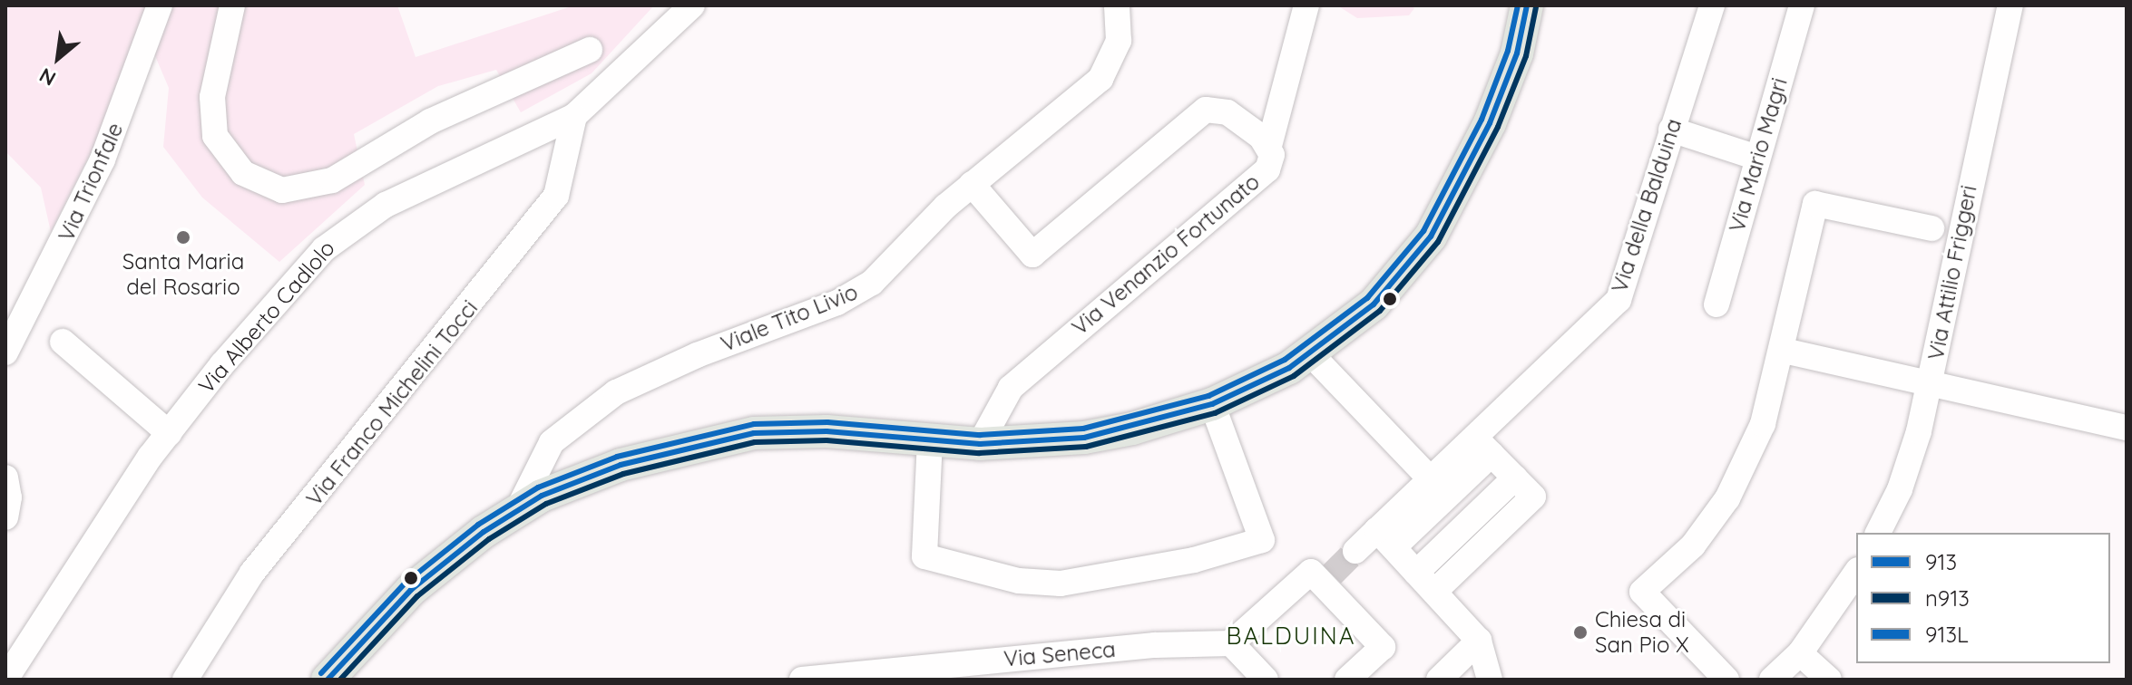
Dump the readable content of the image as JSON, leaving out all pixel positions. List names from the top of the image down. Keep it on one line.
{"streets":{"street":["Via Mario Magri","Via Trionfale","Via della Balduina","Via Venanzio Fortunato","Via Attilio Friggeri","Via Alberto Cadlolo","Viale Tito Livio","Via Franco Michelini Tocci","Via Seneca"]},"crossings":[["Via Venanzio Fortunato","Viale Tito Livio"],["Via Alberto Cadlolo","Via Franco Michelini Tocci"]],"districts":["BALDUINA"],"places":["Santa Maria del Rosario","Chiesa di San Pio X"],"lines":["transit line 913","transit line 913L","transit line n913"],"legend":["913","n913","913L"],"north":"bottom left"}
